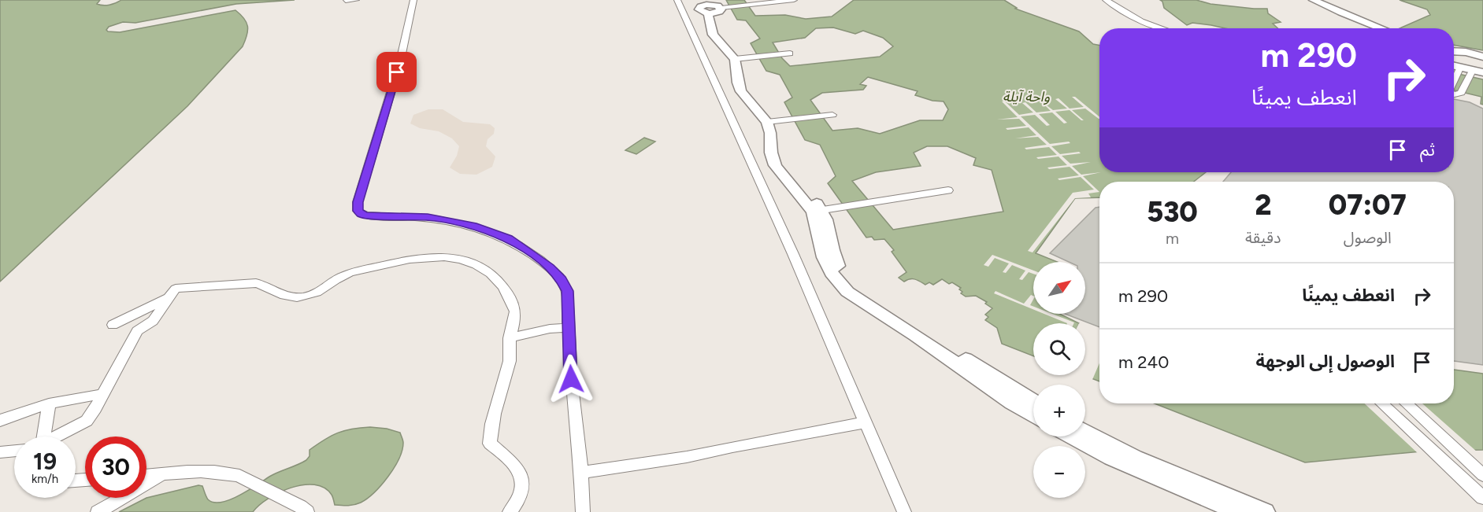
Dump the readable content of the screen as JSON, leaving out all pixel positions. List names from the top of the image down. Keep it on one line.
{"water":["واحة آيلة"],"north":"top right","page":{"turn":["290 m","انعطف يمينًا"],"then":"ثم","eta":["07:07","الوصول","2","دقيقة","530","m"],"map_buttons":["+","−"],"list":[{"name":"انعطف يمينًا","value":"290 m"},{"name":"الوصول إلى الوجهة","value":"240 m"}],"speed":"19 km/h","limit":"30"}}
